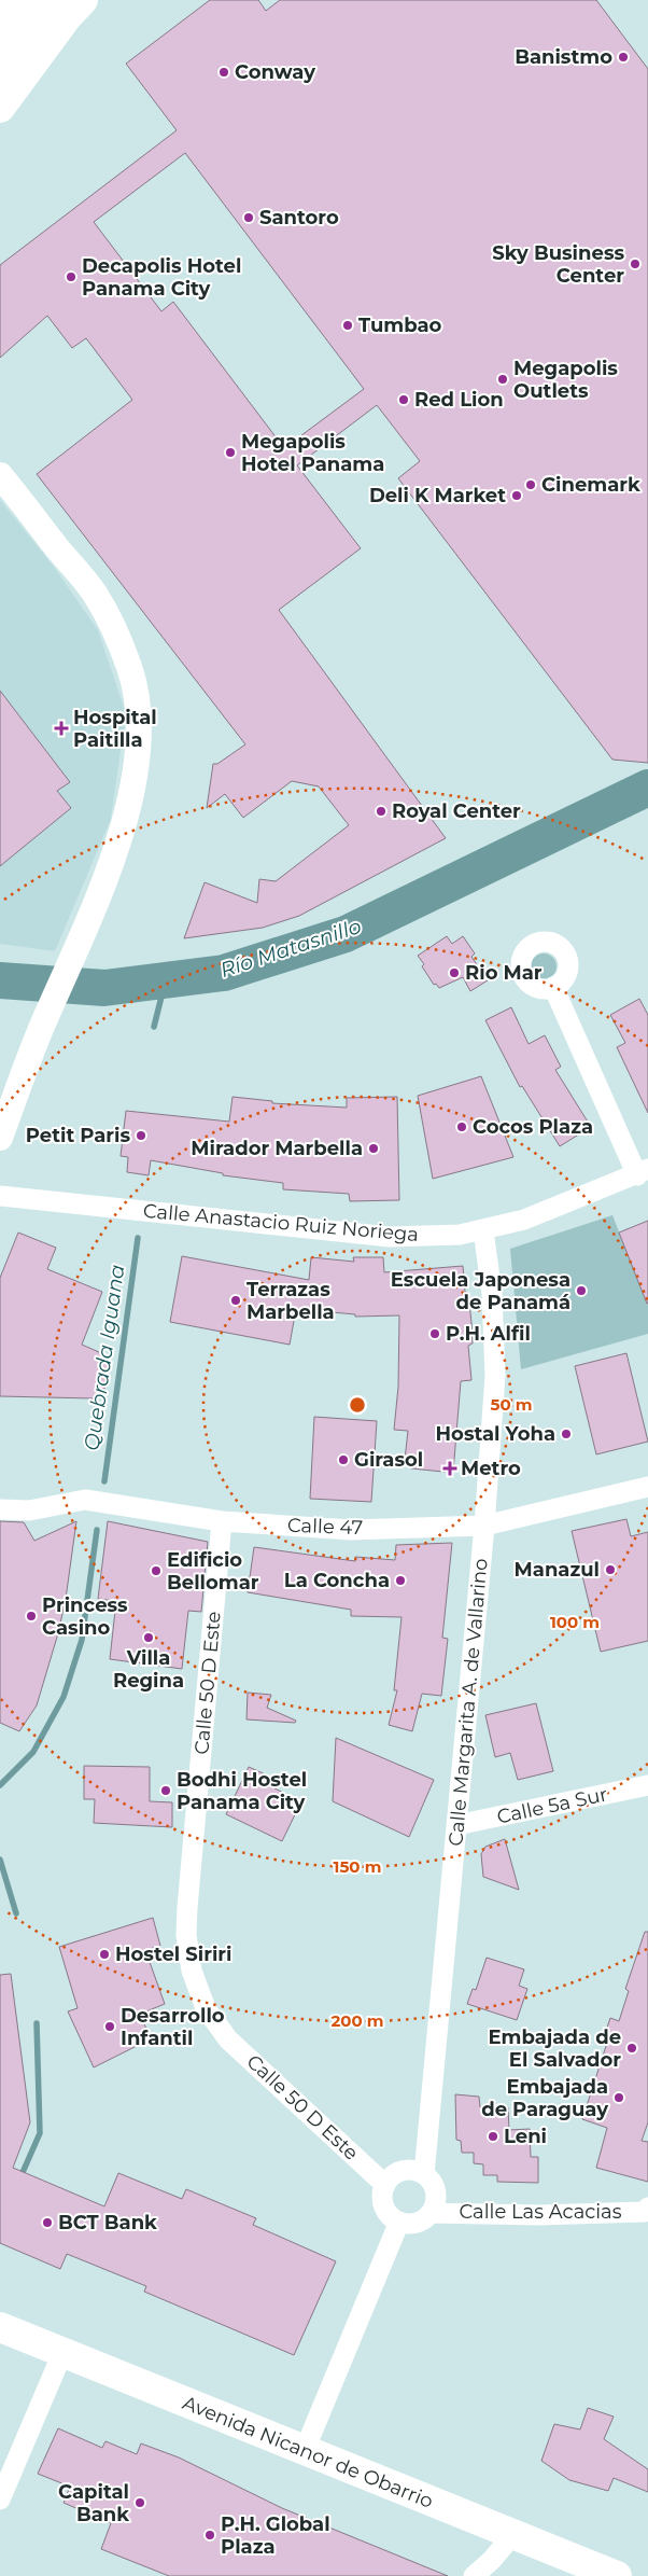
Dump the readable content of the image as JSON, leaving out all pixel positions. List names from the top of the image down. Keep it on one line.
{"streets":{"main road":["Avenida Nicanor de Obarrio"],"street":["Calle Anastacio Ruiz Noriega","Calle 47","Calle 50 D Este","Calle Margarita A. de Vallarino","Calle 5a Sur","Calle Las Acacias"]},"crossings":[["Calle Anastacio Ruiz Noriega","Calle Margarita A. de Vallarino"],["Calle 47","Calle 50 D Este"],["Calle 47","Calle Margarita A. de Vallarino"],["Calle 50 D Este","Calle Margarita A. de Vallarino"],["Calle 50 D Este","Calle Las Acacias"],["Calle Margarita A. de Vallarino","Calle 5a Sur"],["Calle Margarita A. de Vallarino","Calle Las Acacias"]],"water":["Río Matasnillo","Quebrada Iguana"],"places":{"other":["Banistmo","Conway","Santoro","Sky Business Center","Decapolis Hotel Panama City","Tumbao","Megapolis Outlets","Red Lion","Megapolis Hotel Panama","Cinemark","Deli K Market","Royal Center","Rio Mar","Cocos Plaza","Petit Paris","Mirador Marbella","Escuela Japonesa de Panamá","Terrazas Marbella","P.H. Alfil","Hostal Yoha","Girasol","Manazul","Edificio Bellomar","La Concha","Princess Casino","Villa Regina","Bodhi Hostel Panama City","Hostel Siriri","Desarrollo Infantil","Embajada de El Salvador","Embajada de Paraguay","Leni","BCT Bank","Capital Bank","P.H. Global Plaza"],"health":["Hospital Paitilla","Metro"]},"rings":["50 m","100 m","150 m","200 m"]}
